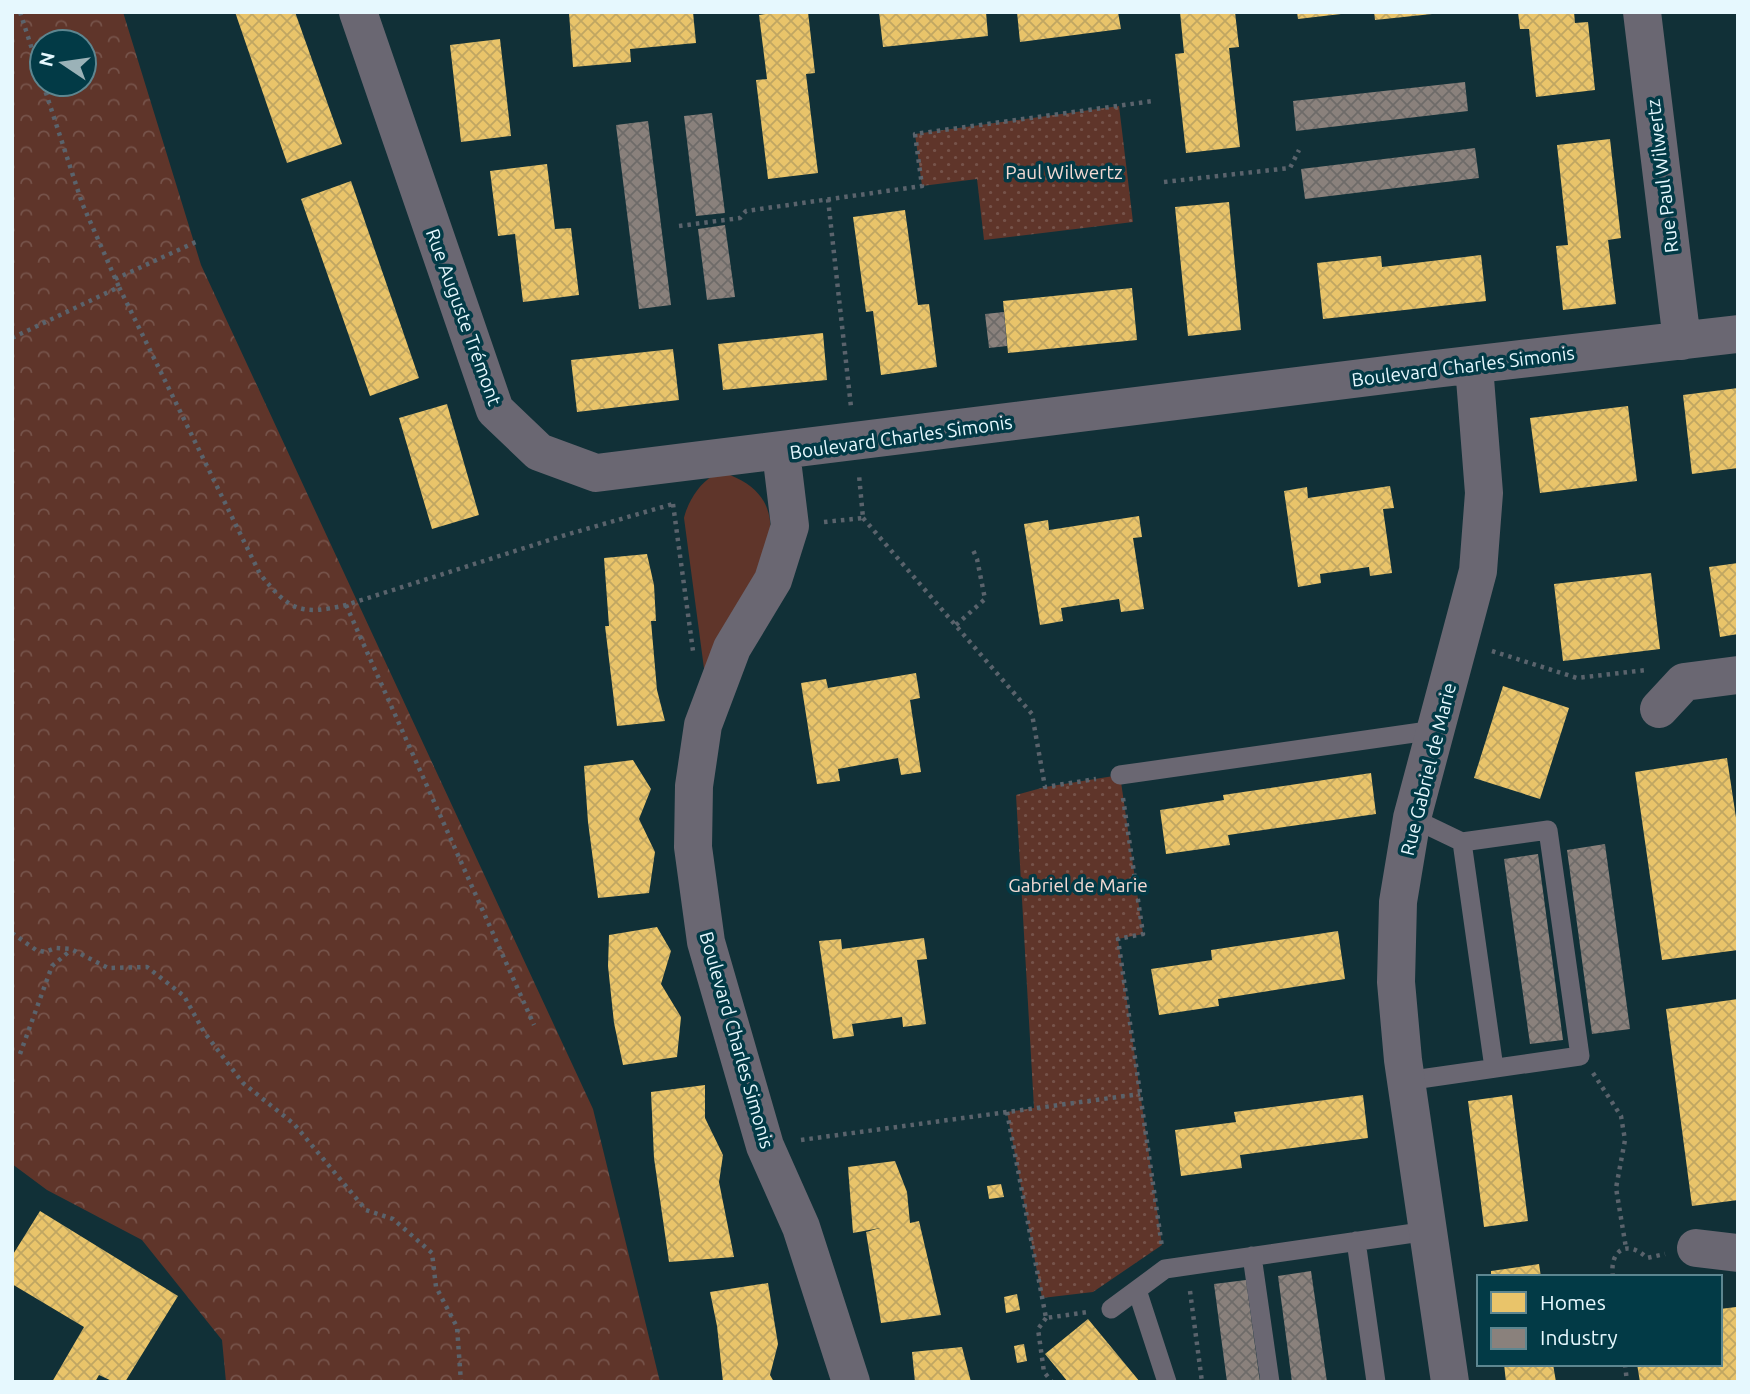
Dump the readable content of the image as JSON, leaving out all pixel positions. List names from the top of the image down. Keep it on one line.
{"streets":{"street":["Rue Paul Wilwertz","Rue Auguste Trémont","Boulevard Charles Simonis","Rue Gabriel de Marie"]},"crossings":[["Rue Paul Wilwertz","Boulevard Charles Simonis"],["Rue Auguste Trémont","Boulevard Charles Simonis"],["Boulevard Charles Simonis","Rue Gabriel de Marie"]],"parks":["Paul Wilwertz","Gabriel de Marie"],"legend":["Homes","Industry"],"north":"left"}
